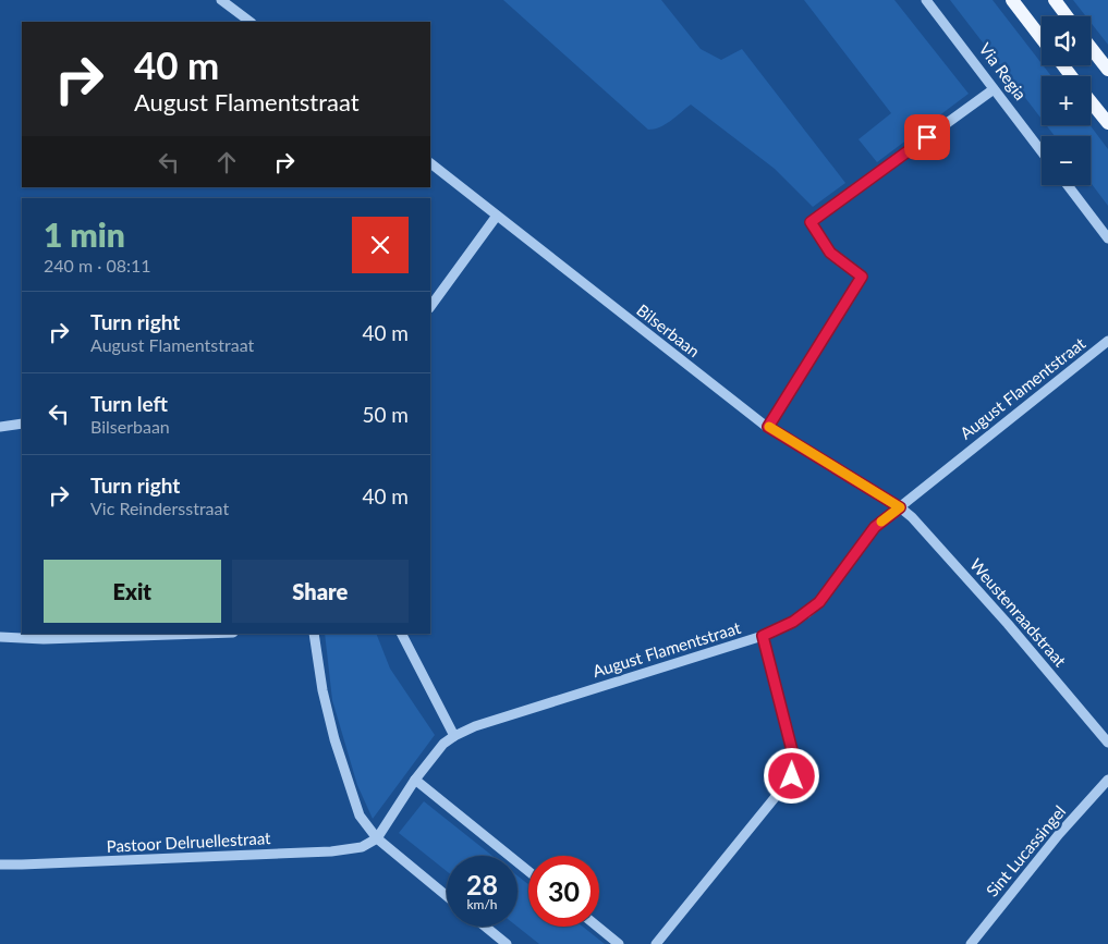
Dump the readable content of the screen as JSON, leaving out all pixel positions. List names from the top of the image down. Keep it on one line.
{"streets":{"street":["Via Regia","Bilserbaan","August Flamentstraat","Weustenraadstraat","Pastoor Delruellestraat","Sint Lucassingel"]},"crossings":[["Bilserbaan","August Flamentstraat"],["Bilserbaan","Weustenraadstraat"],["August Flamentstraat","Weustenraadstraat"],["August Flamentstraat","Pastoor Delruellestraat"]],"page":{"map_buttons":["+","−"],"turn":["40 m","August Flamentstraat"],"heading":["1 min","240 m · 08:11"],"list":[{"name":"Turn right","note":"August Flamentstraat","value":"40 m"},{"name":"Turn left","note":"Bilserbaan","value":"50 m"},{"name":"Turn right","note":"Vic Reindersstraat","value":"40 m"}],"buttons":["Exit","Share"],"speed":"28 km/h","limit":"30"}}
